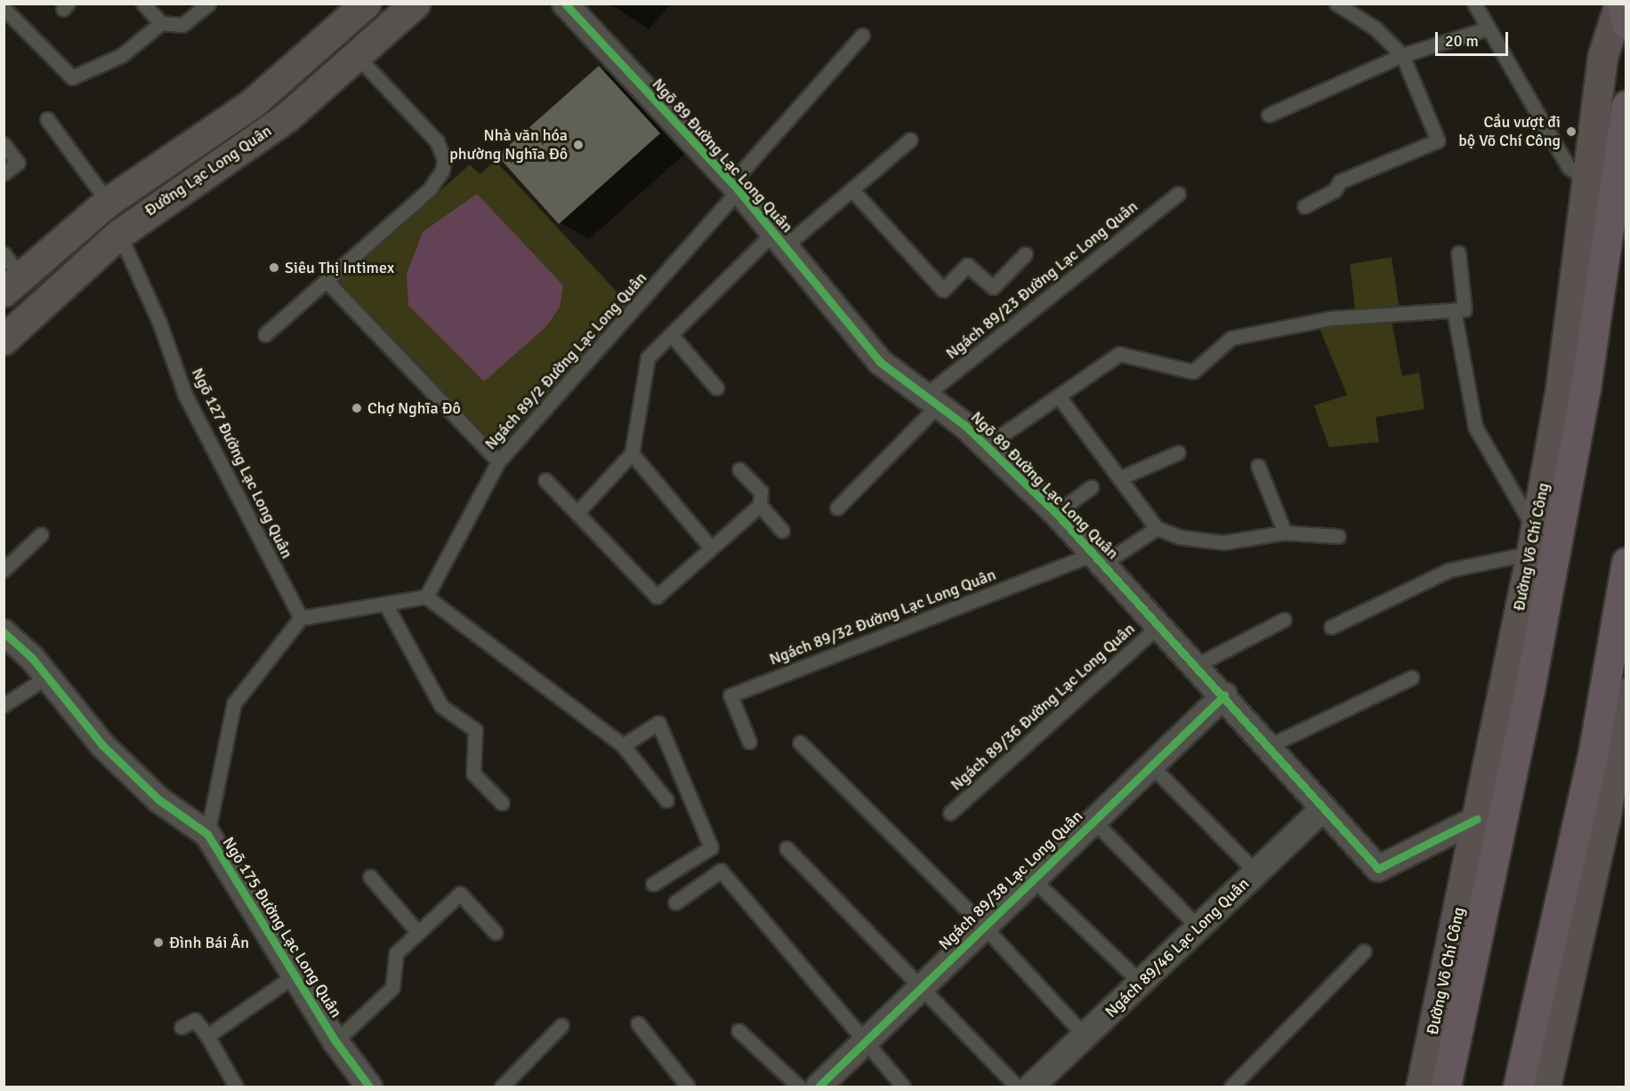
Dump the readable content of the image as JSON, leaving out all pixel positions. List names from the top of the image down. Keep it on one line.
{"streets":{"highway":["Đường Võ Chí Công"],"main road":["Đường Lạc Long Quân"],"street":["Ngõ 89 Đường Lạc Long Quân","Ngách 89/38 Lạc Long Quân","Ngõ 175 Đường Lạc Long Quân","Ngách 89/46 Lạc Long Quân"],"lane":["Ngách 89/23 Đường Lạc Long Quân","Ngách 89/2 Đường Lạc Long Quân","Ngõ 127 Đường Lạc Long Quân","Ngách 89/32 Đường Lạc Long Quân","Ngách 89/36 Đường Lạc Long Quân"]},"crossings":[["Ngõ 89 Đường Lạc Long Quân","Ngách 89/23 Đường Lạc Long Quân"],["Ngõ 89 Đường Lạc Long Quân","Ngách 89/2 Đường Lạc Long Quân"],["Ngõ 89 Đường Lạc Long Quân","Đường Võ Chí Công"],["Ngõ 89 Đường Lạc Long Quân","Ngách 89/32 Đường Lạc Long Quân"],["Ngõ 89 Đường Lạc Long Quân","Ngách 89/36 Đường Lạc Long Quân"],["Ngõ 89 Đường Lạc Long Quân","Ngách 89/38 Lạc Long Quân"],["Ngõ 89 Đường Lạc Long Quân","Ngách 89/46 Lạc Long Quân"],["Đường Lạc Long Quân","Ngõ 127 Đường Lạc Long Quân"]],"places":["Cầu vượt đi bộ Võ Chí Công","Nhà văn hóa phường Nghĩa Đô","Siêu Thị Intimex","Chợ Nghĩa Đô","Đình Bái Ân"],"scale_bar":"20 m"}
